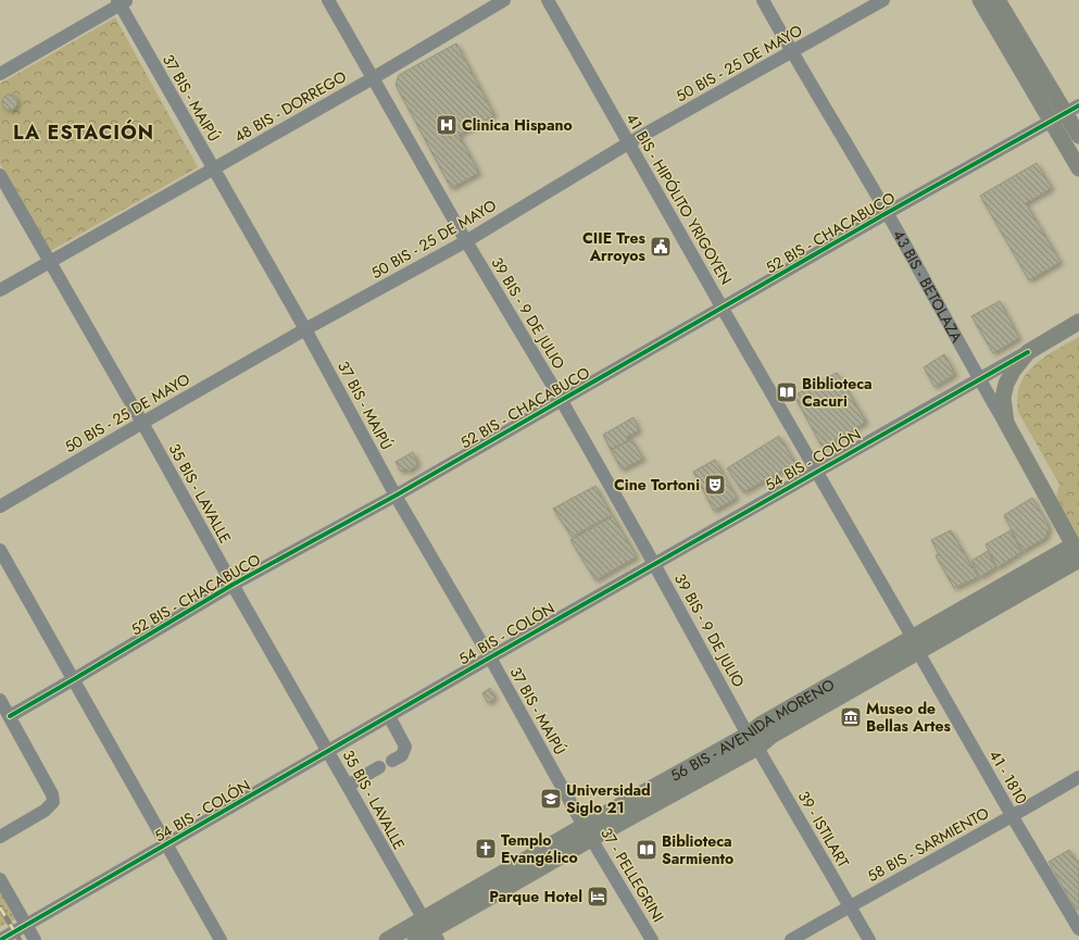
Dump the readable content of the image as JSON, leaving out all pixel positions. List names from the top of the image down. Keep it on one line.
{"streets":{"main road":["43 BIS - BETOLAZA","54 BIS - COLÓN","56 BIS - AVENIDA MORENO"],"street":["50 BIS - 25 DE MAYO","37 BIS - MAIPÚ","48 BIS - DORREGO","41 BIS - HIPÓLITO YRIGOYEN","52 BIS - CHACABUCO","39 BIS - 9 DE JULIO","35 BIS - LAVALLE","41 - 1810","39 - ISTILART","58 BIS - SARMIENTO","37 - PELLEGRINI"]},"crossings":[["50 BIS - 25 DE MAYO","37 BIS - MAIPÚ"],["50 BIS - 25 DE MAYO","41 BIS - HIPÓLITO YRIGOYEN"],["50 BIS - 25 DE MAYO","43 BIS - BETOLAZA"],["50 BIS - 25 DE MAYO","39 BIS - 9 DE JULIO"],["50 BIS - 25 DE MAYO","35 BIS - LAVALLE"],["37 BIS - MAIPÚ","48 BIS - DORREGO"],["37 BIS - MAIPÚ","52 BIS - CHACABUCO"],["37 BIS - MAIPÚ","54 BIS - COLÓN"],["37 BIS - MAIPÚ","56 BIS - AVENIDA MORENO"],["37 BIS - MAIPÚ","37 - PELLEGRINI"],["48 BIS - DORREGO","39 BIS - 9 DE JULIO"],["48 BIS - DORREGO","35 BIS - LAVALLE"],["41 BIS - HIPÓLITO YRIGOYEN","52 BIS - CHACABUCO"],["41 BIS - HIPÓLITO YRIGOYEN","54 BIS - COLÓN"],["41 BIS - HIPÓLITO YRIGOYEN","56 BIS - AVENIDA MORENO"],["41 BIS - HIPÓLITO YRIGOYEN","41 - 1810"],["52 BIS - CHACABUCO","43 BIS - BETOLAZA"],["52 BIS - CHACABUCO","39 BIS - 9 DE JULIO"],["52 BIS - CHACABUCO","35 BIS - LAVALLE"],["43 BIS - BETOLAZA","54 BIS - COLÓN"],["43 BIS - BETOLAZA","56 BIS - AVENIDA MORENO"],["39 BIS - 9 DE JULIO","54 BIS - COLÓN"],["39 BIS - 9 DE JULIO","56 BIS - AVENIDA MORENO"],["39 BIS - 9 DE JULIO","39 - ISTILART"],["54 BIS - COLÓN","35 BIS - LAVALLE"],["35 BIS - LAVALLE","56 BIS - AVENIDA MORENO"],["56 BIS - AVENIDA MORENO","41 - 1810"],["56 BIS - AVENIDA MORENO","39 - ISTILART"],["56 BIS - AVENIDA MORENO","37 - PELLEGRINI"],["41 - 1810","58 BIS - SARMIENTO"],["39 - ISTILART","58 BIS - SARMIENTO"]],"districts":["LA ESTACIÓN"],"places":{"hospital":["Clinica Hispano"],"public building":["CIIE Tres Arroyos"],"library":["Biblioteca Cacuri","Biblioteca Sarmiento"],"theatre":["Cine Tortoni"],"museum":["Museo de Bellas Artes"],"school or university":["Universidad Siglo 21"],"church":["Templo Evangélico"],"hotel":["Parque Hotel"]}}
